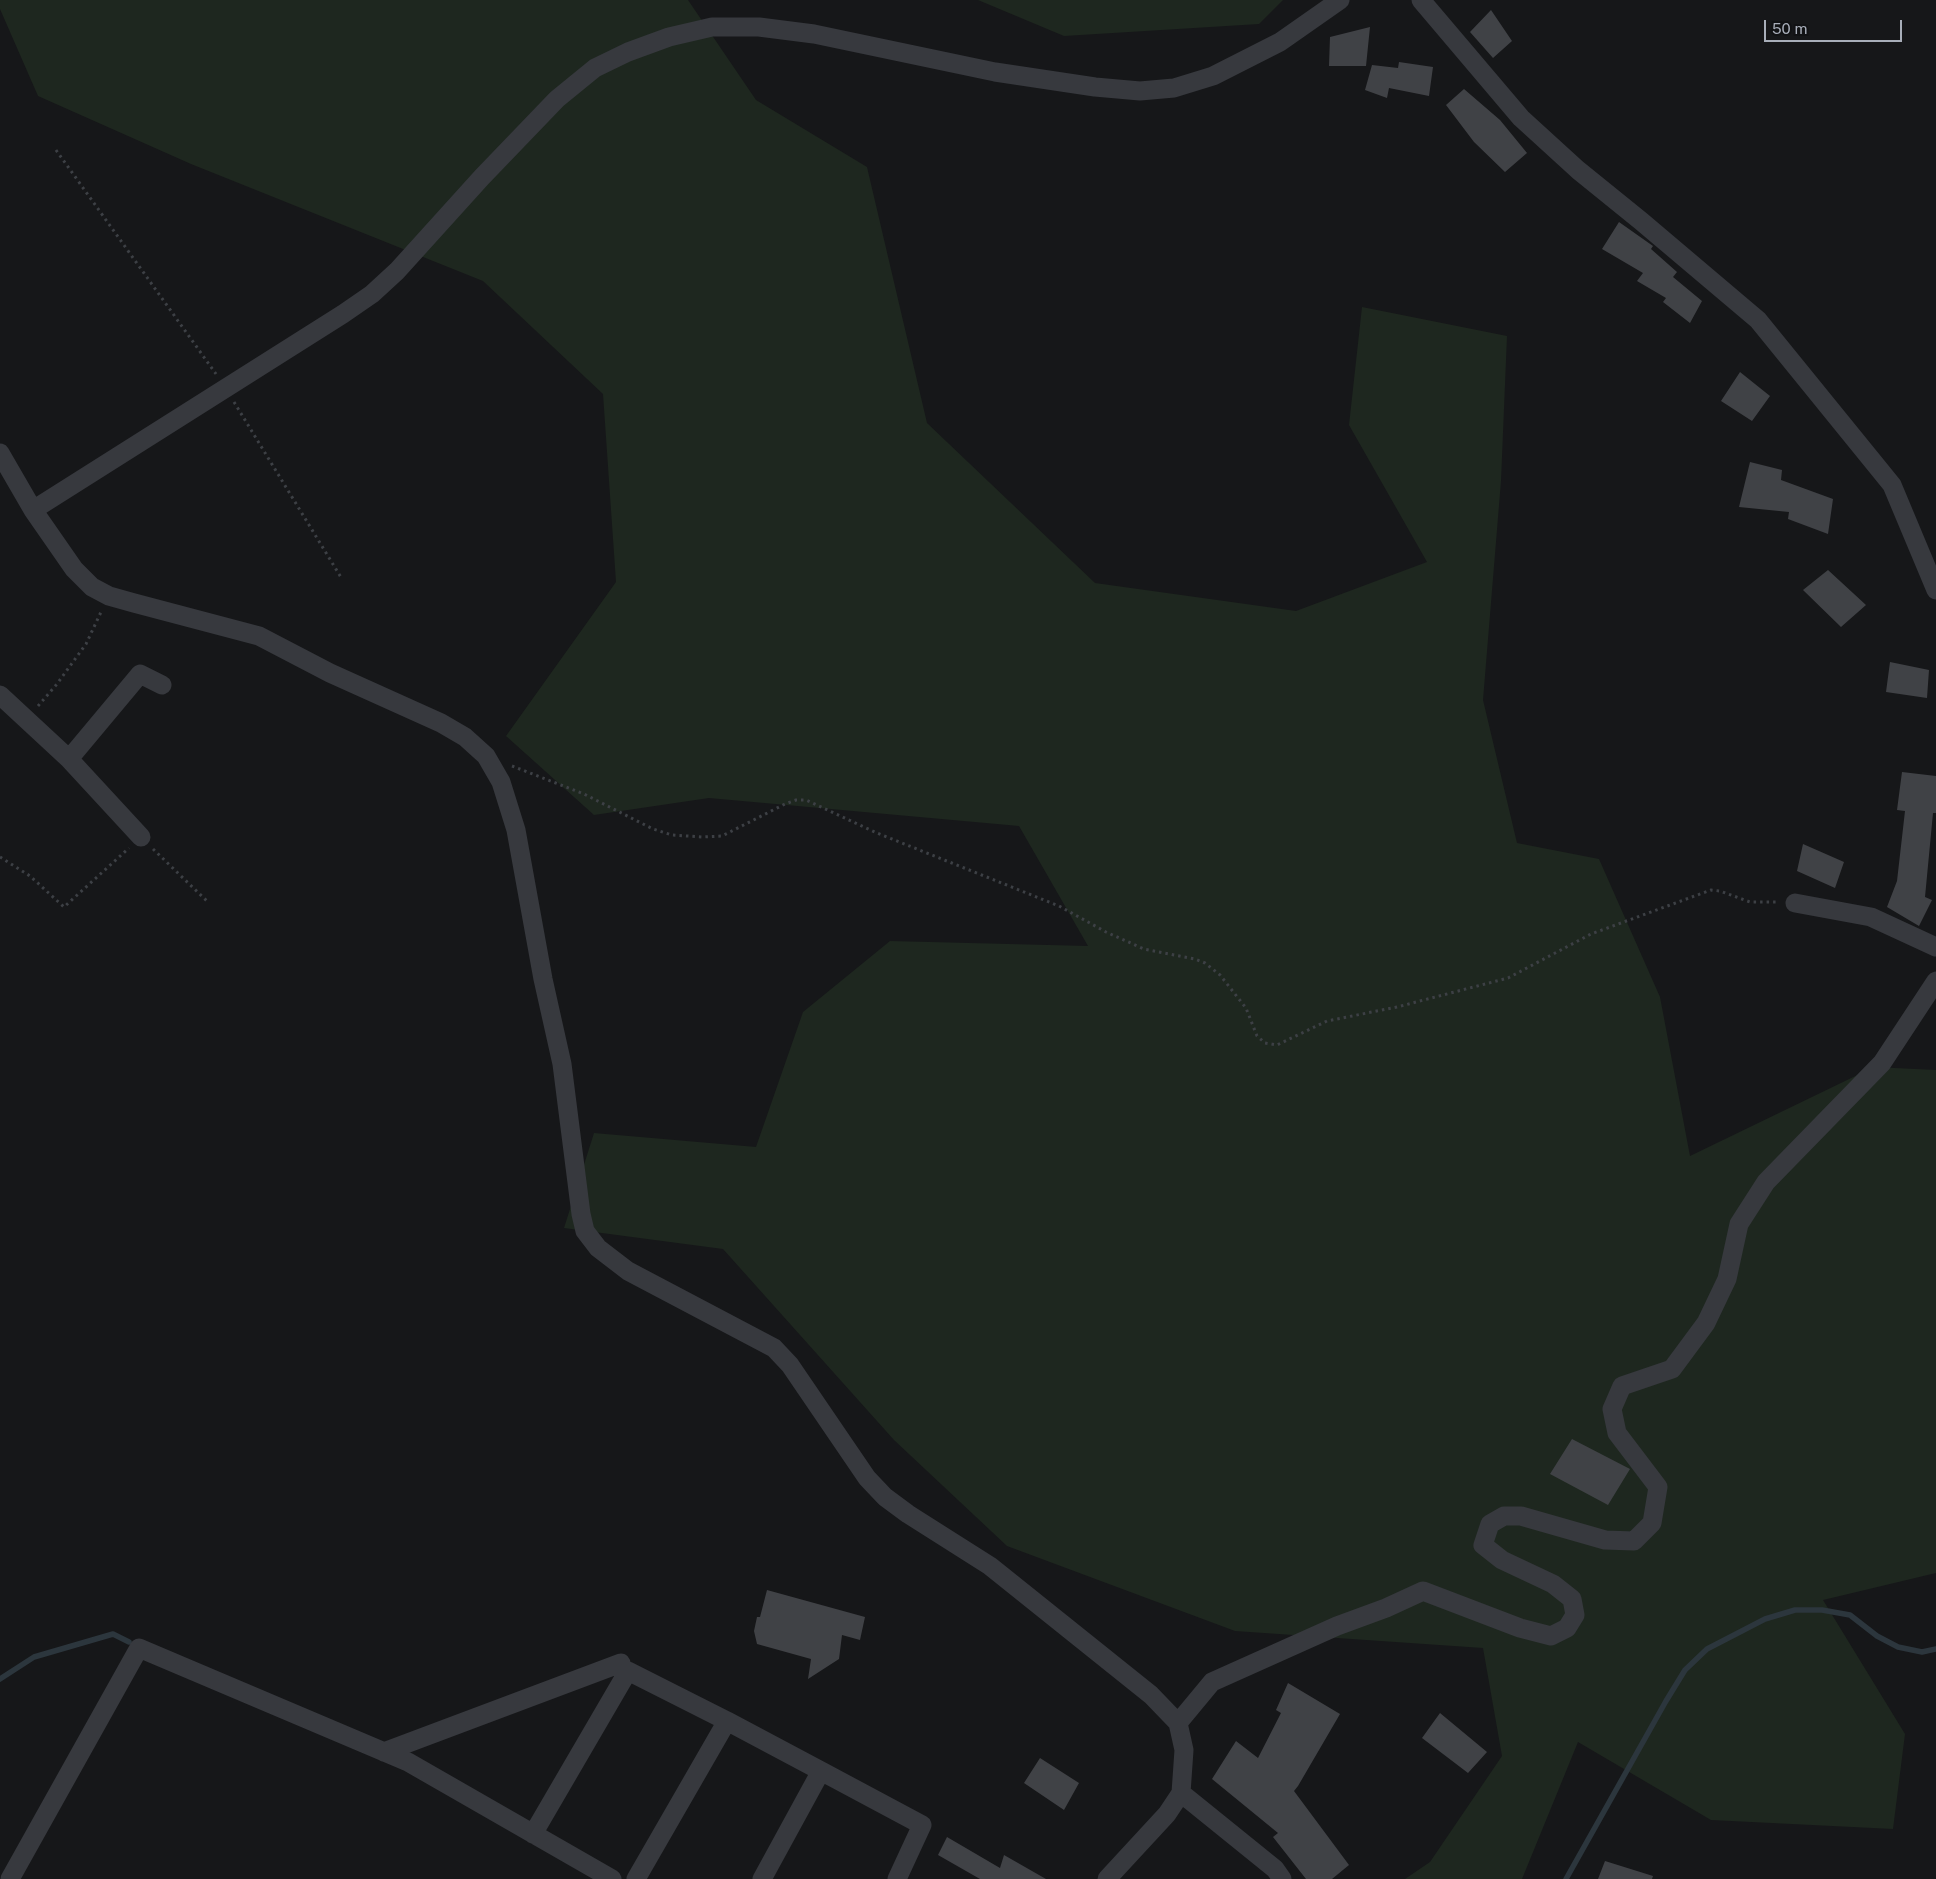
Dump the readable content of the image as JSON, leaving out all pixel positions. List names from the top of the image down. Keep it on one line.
{"scale_bar":"50 m"}
